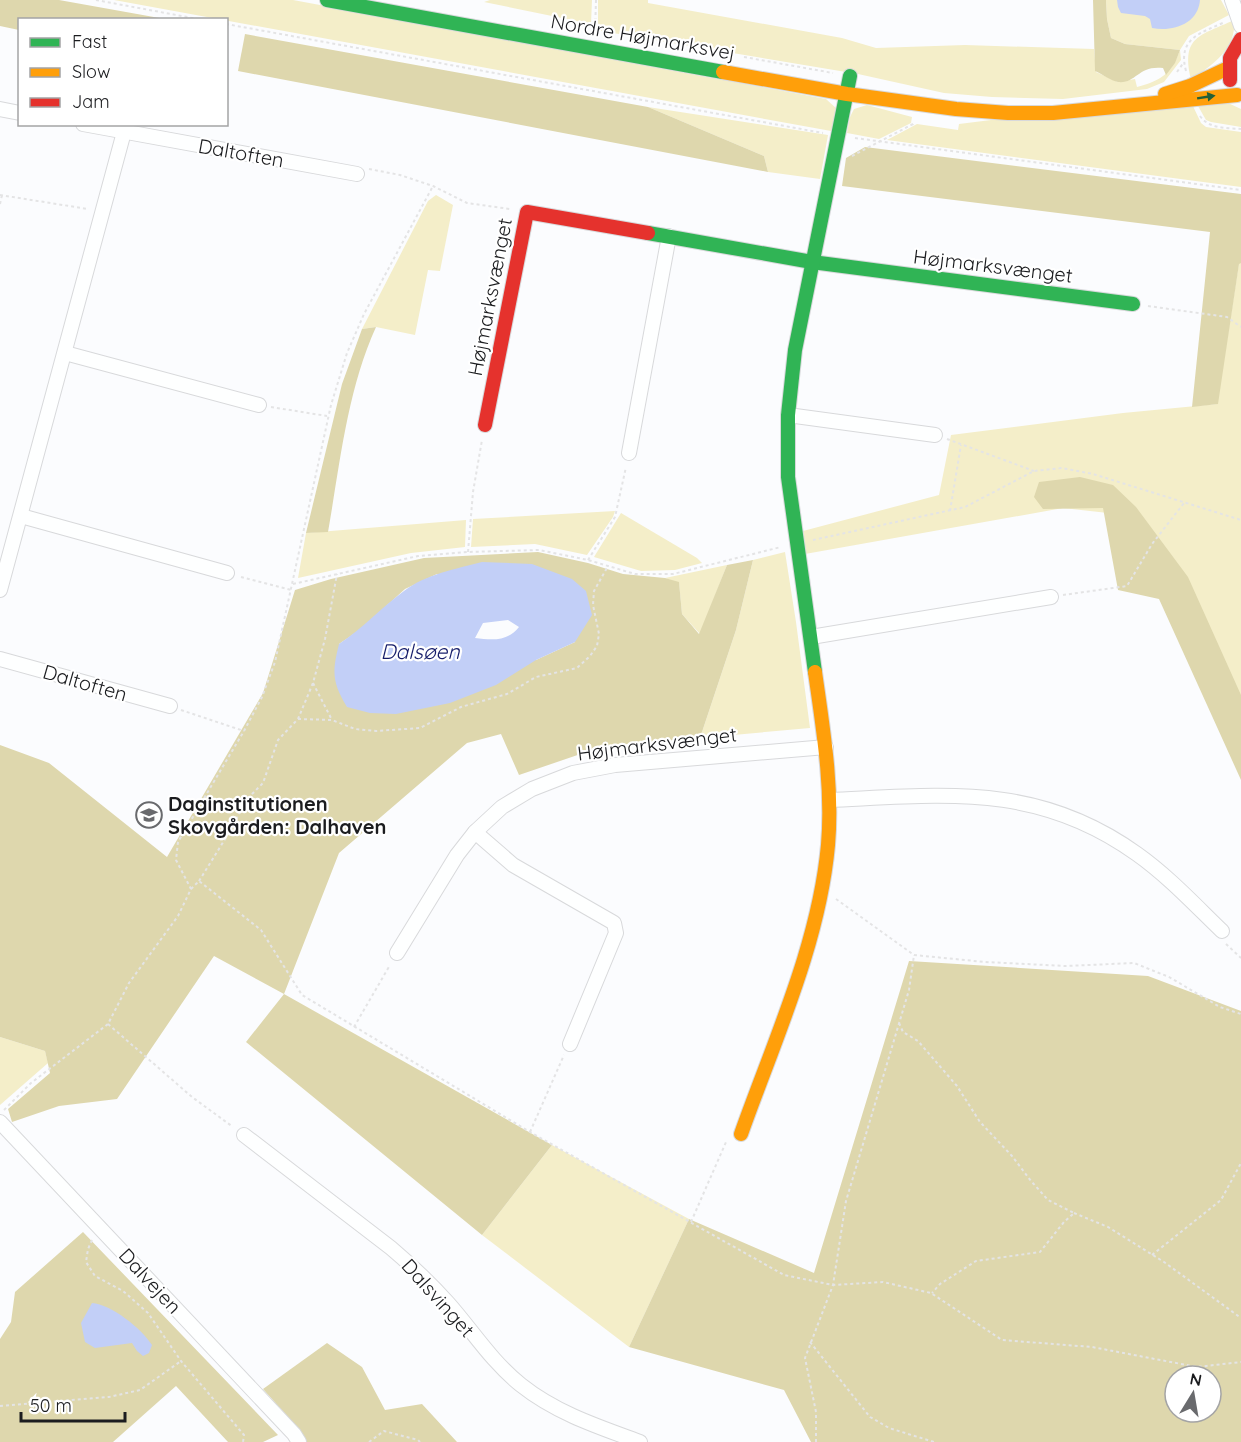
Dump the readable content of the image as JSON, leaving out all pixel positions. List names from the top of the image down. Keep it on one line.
{"streets":{"street":["Nordre Højmarksvej","Daltoften","Højmarksvænget","Dalvejen","Dalsvinget"]},"water":["Dalsøen"],"places":{"school or university":["Daginstitutionen Skovgården: Dalhaven"]},"legend":["Fast","Slow","Jam"],"scale_bar":"50 m","north":"top"}
